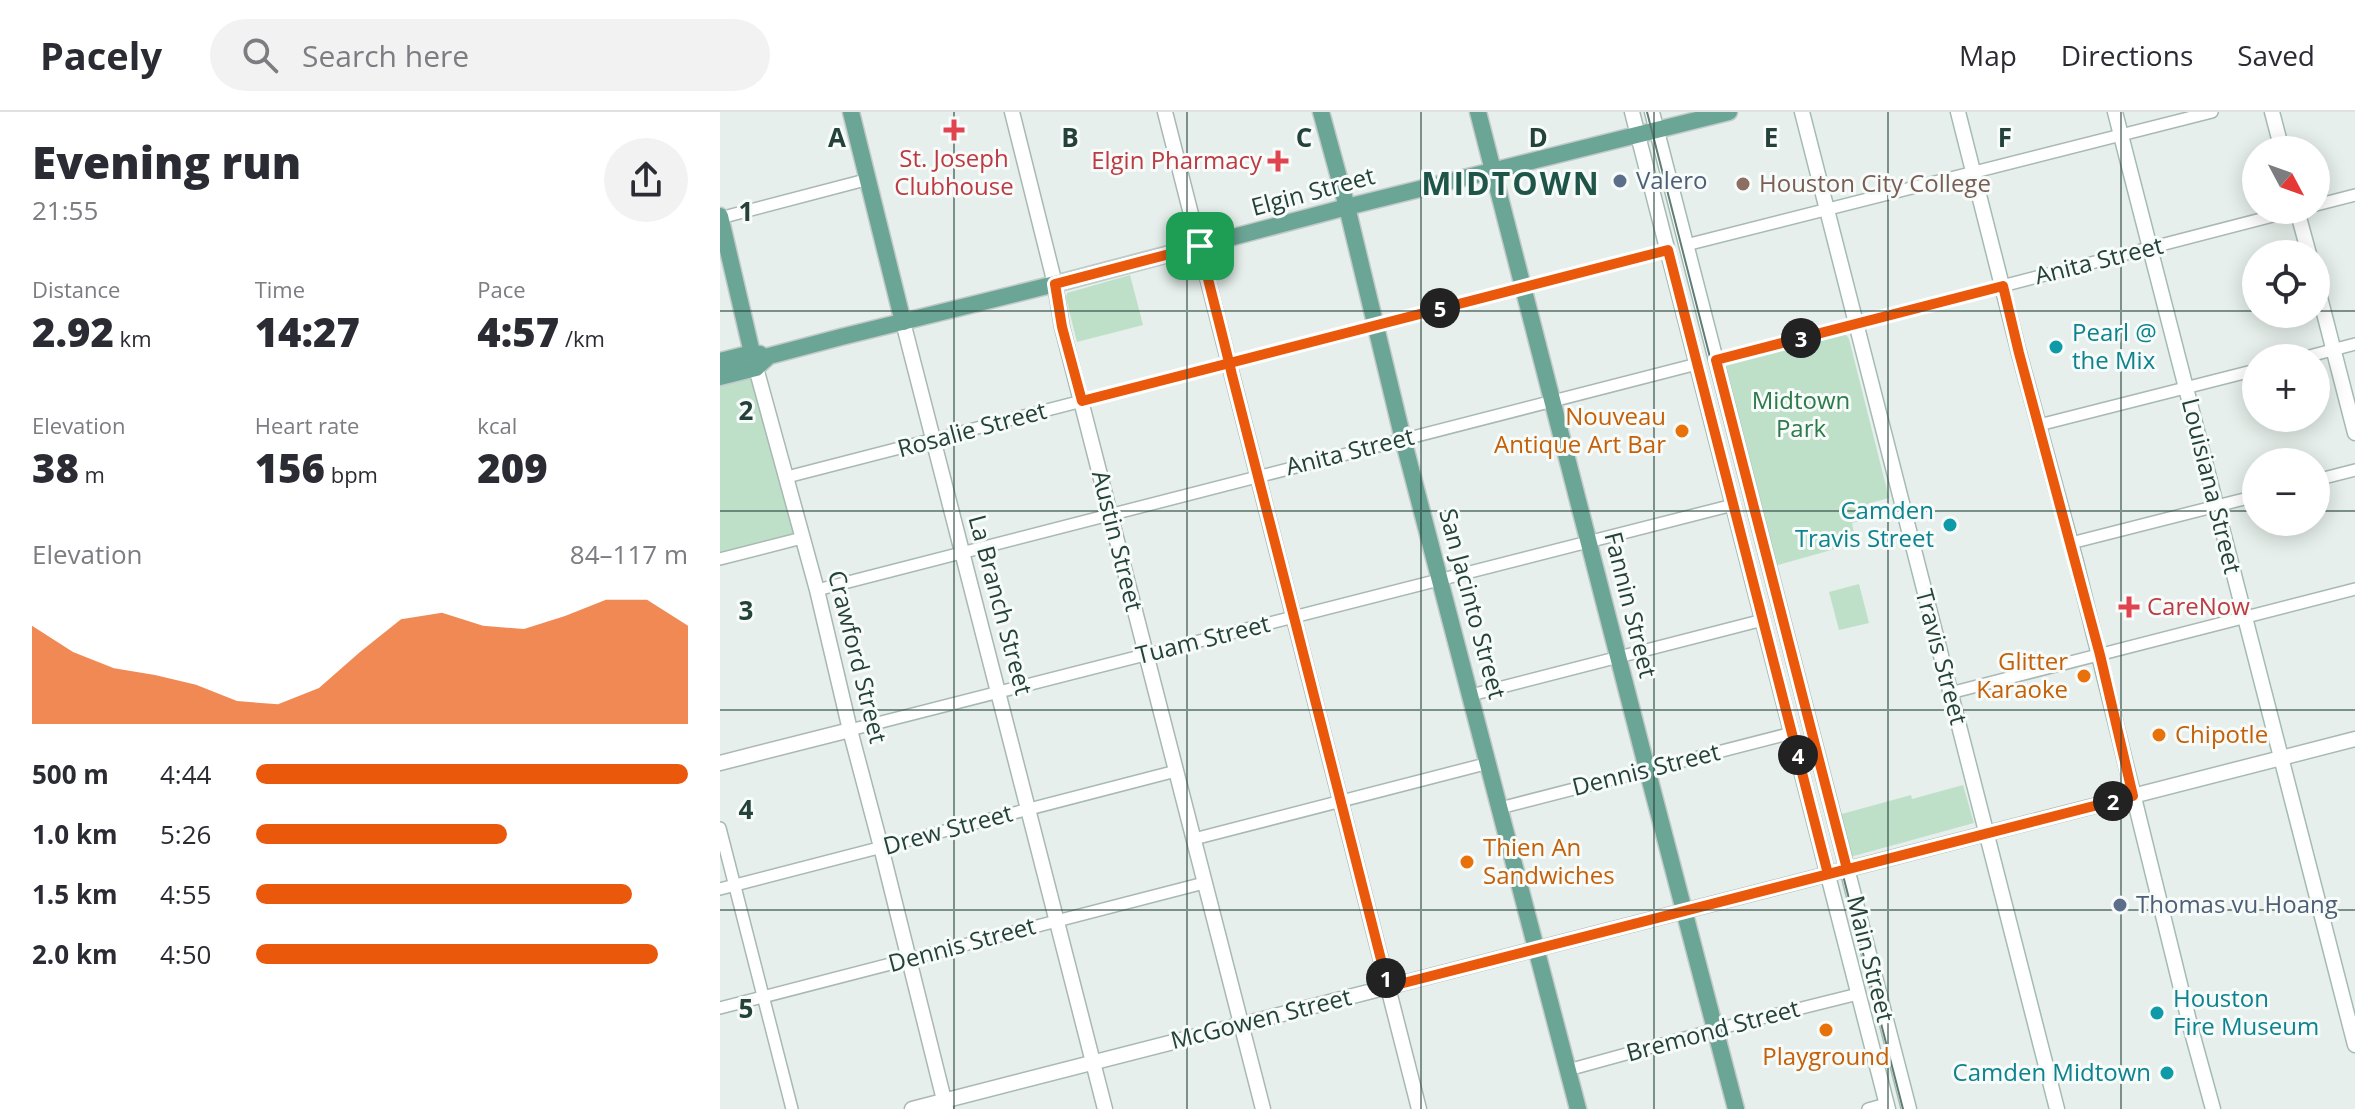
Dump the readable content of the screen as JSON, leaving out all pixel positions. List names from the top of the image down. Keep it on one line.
{"streets":{"main road":["Elgin Street","Louisiana Street","Austin Street","San Jacinto Street","La Branch Street","Fannin Street","Tuam Street","Crawford Street","Travis Street","Main Street","McGowen Street"],"street":["Anita Street","Rosalie Street","Dennis Street","Drew Street","Bremond Street"]},"crossings":[["Elgin Street","Austin Street"],["Elgin Street","San Jacinto Street"],["Elgin Street","La Branch Street"],["Elgin Street","Fannin Street"],["Elgin Street","Crawford Street"],["Elgin Street","Main Street"],["Anita Street","Louisiana Street"],["Anita Street","Austin Street"],["Anita Street","San Jacinto Street"],["Anita Street","La Branch Street"],["Anita Street","Fannin Street"],["Anita Street","Crawford Street"],["Anita Street","Travis Street"],["Anita Street","Main Street"],["Rosalie Street","Austin Street"],["Rosalie Street","San Jacinto Street"],["Rosalie Street","La Branch Street"],["Rosalie Street","Fannin Street"],["Rosalie Street","Crawford Street"],["Rosalie Street","Main Street"],["Louisiana Street","McGowen Street"],["Austin Street","Tuam Street"],["Austin Street","Dennis Street"],["Austin Street","Drew Street"],["Austin Street","McGowen Street"],["San Jacinto Street","Tuam Street"],["San Jacinto Street","Dennis Street"],["San Jacinto Street","McGowen Street"],["San Jacinto Street","Bremond Street"],["La Branch Street","Tuam Street"],["La Branch Street","Dennis Street"],["La Branch Street","Drew Street"],["La Branch Street","McGowen Street"],["Fannin Street","Tuam Street"],["Fannin Street","Dennis Street"],["Fannin Street","McGowen Street"],["Fannin Street","Bremond Street"],["Tuam Street","Crawford Street"],["Tuam Street","Main Street"],["Crawford Street","Dennis Street"],["Crawford Street","Drew Street"],["Crawford Street","McGowen Street"],["Travis Street","McGowen Street"],["Dennis Street","Main Street"],["Main Street","McGowen Street"],["Main Street","Bremond Street"]],"districts":["MIDTOWN"],"parks":["Midtown Park"],"places":{"health":["St. Joseph Clubhouse","Elgin Pharmacy","CareNow"],"other":["Valero","Houston City College","Pearl @ the Mix","Nouveau Antique Art Bar","Camden Travis Street","Glitter Karaoke","Chipotle","Thien An Sandwiches","Thomas vu Hoang","Houston Fire Museum","Playground","Camden Midtown"]},"north":"bottom right","page":{"header":"Pacely","search":"Search here","nav":["Map","Directions","Saved"],"heading":["Evening run","21:55"],"map_buttons":["+","−"],"stats":[["Distance","2.92 km"],["Time","14:27"],["Pace","4:57 /km"],["Elevation","38 m"],["Heart rate","156 bpm"],["kcal","209"]],"pins":["5","3","4","2","1"],"chart":["Elevation","84–117 m"],"list":[{"name":"500 m","note":"4:44"},{"name":"1.0 km","note":"5:26"},{"name":"1.5 km","note":"4:55"},{"name":"2.0 km","note":"4:50"}]},"grid":{"columns":["A","B","C","D","E","F"],"rows":["1","2","3","4","5"]}}
